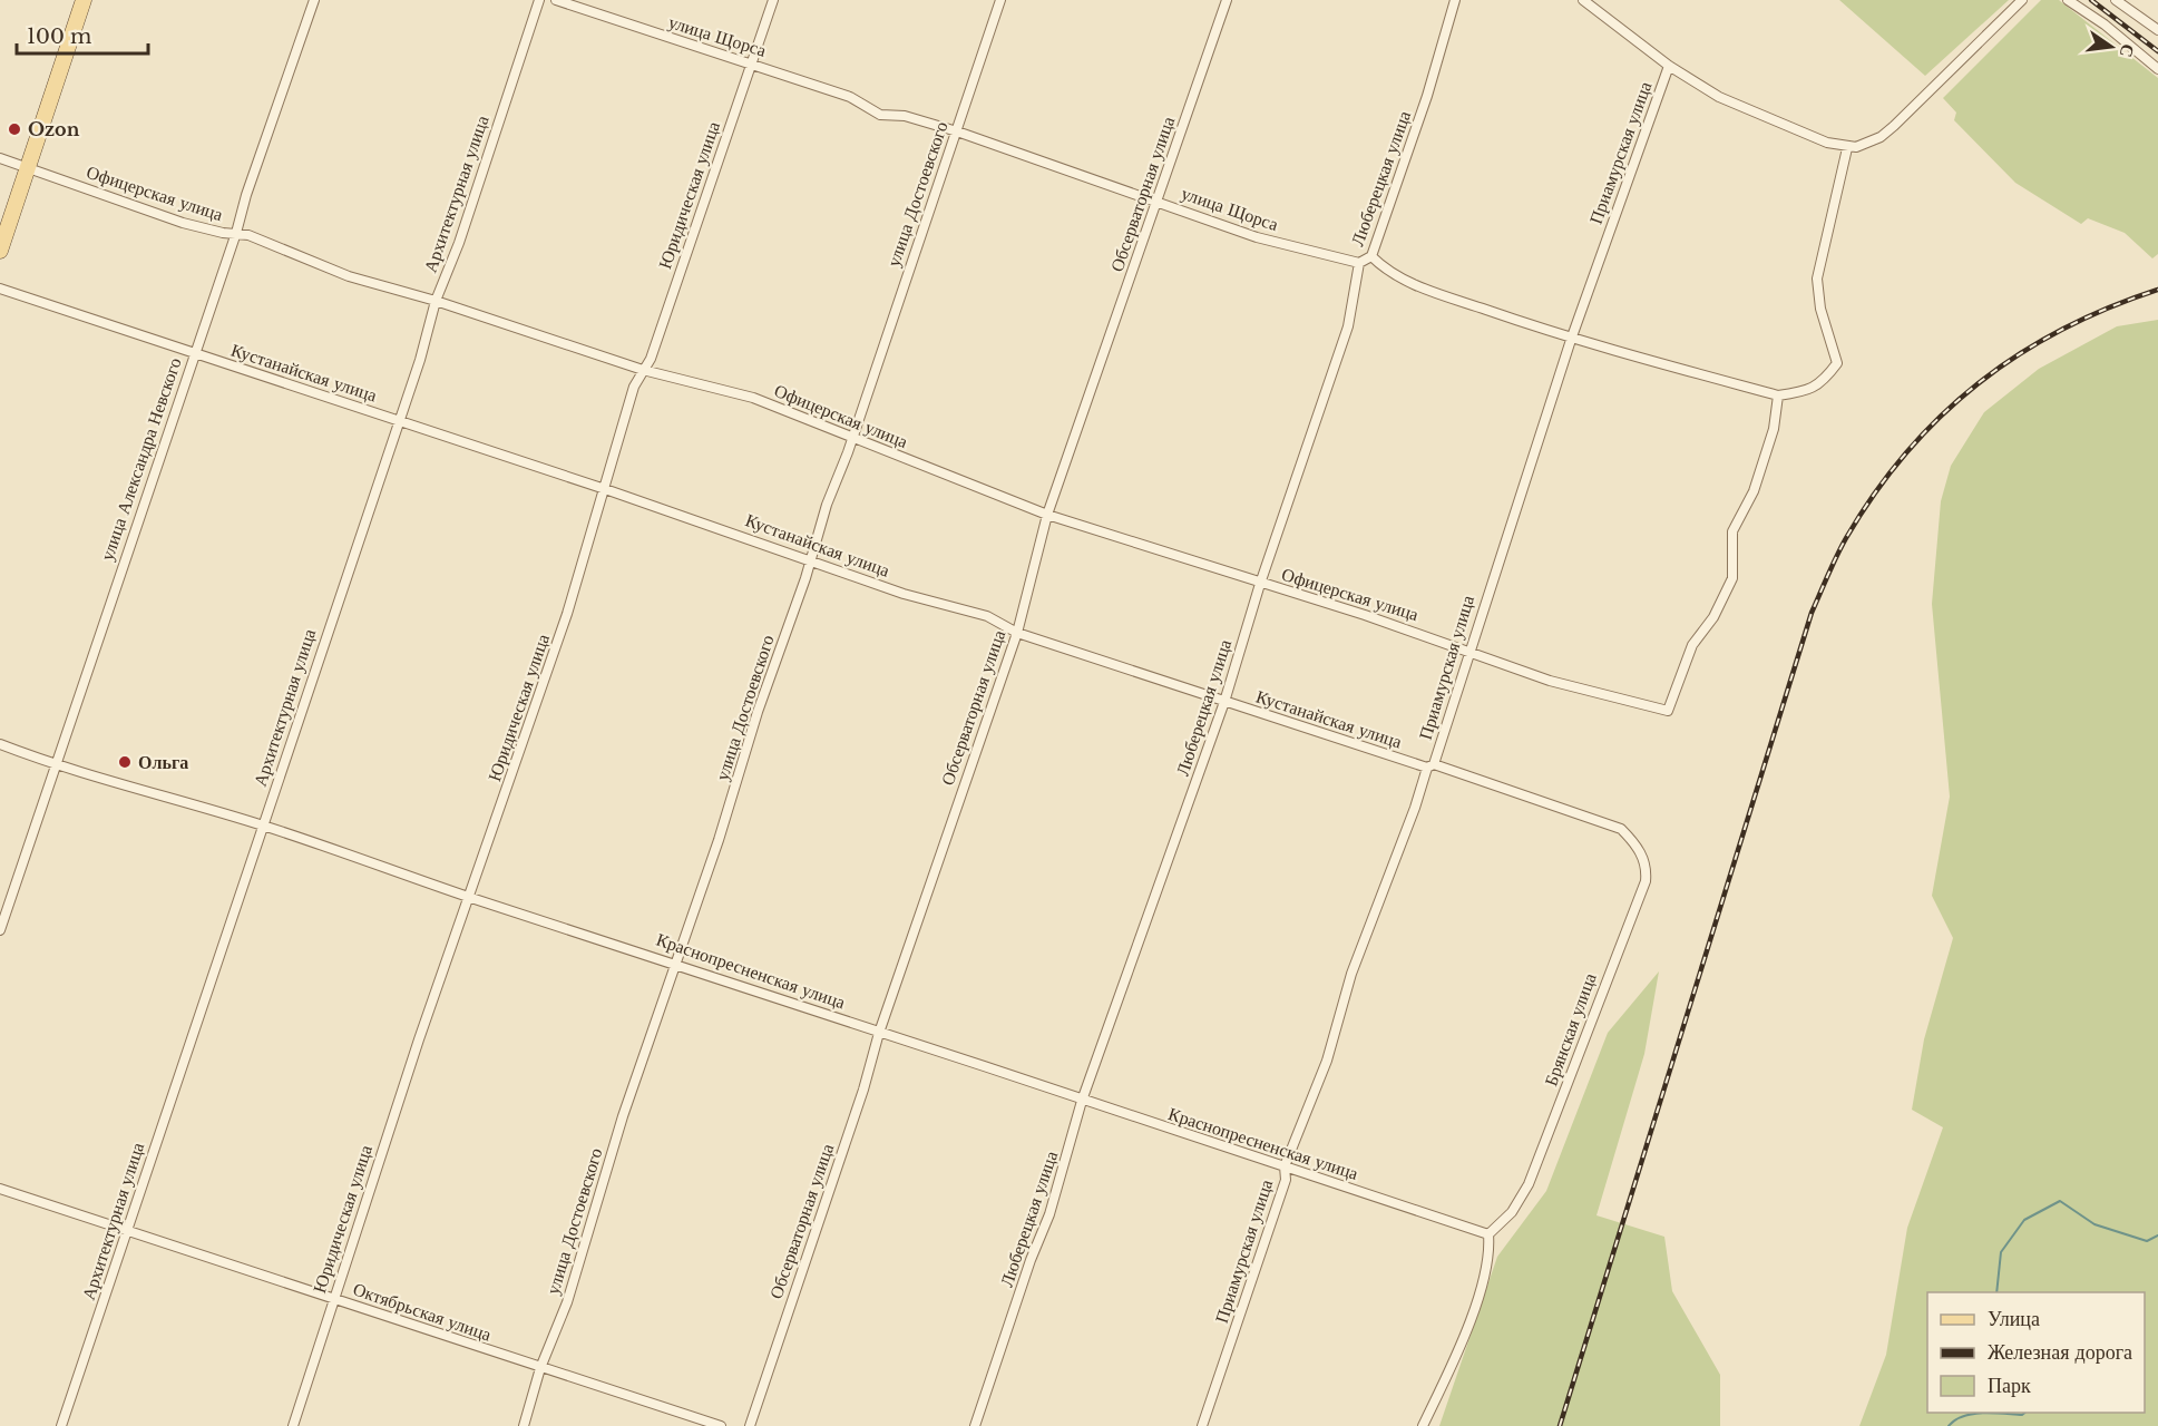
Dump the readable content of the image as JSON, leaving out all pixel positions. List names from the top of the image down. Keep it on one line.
{"streets":{"street":["улица Щорса","Приамурская улица","Люберецкая улица","Офицерская улица","Архитектурная улица","улица Достоевского","Обсерваторная улица","Юридическая улица","Кустанайская улица","улица Александра Невского","Краснопресненская улица","Брянская улица","Октябрьская улица"]},"crossings":[["улица Щорса","Люберецкая улица"],["улица Щорса","улица Достоевского"],["улица Щорса","Обсерваторная улица"],["улица Щорса","Юридическая улица"],["Приамурская улица","Офицерская улица"],["Приамурская улица","Кустанайская улица"],["Приамурская улица","Краснопресненская улица"],["Люберецкая улица","Офицерская улица"],["Люберецкая улица","Кустанайская улица"],["Люберецкая улица","Краснопресненская улица"],["Офицерская улица","Архитектурная улица"],["Офицерская улица","улица Достоевского"],["Офицерская улица","Обсерваторная улица"],["Офицерская улица","Юридическая улица"],["Офицерская улица","улица Александра Невского"],["Архитектурная улица","Кустанайская улица"],["Архитектурная улица","Краснопресненская улица"],["Архитектурная улица","Октябрьская улица"],["улица Достоевского","Кустанайская улица"],["улица Достоевского","Краснопресненская улица"],["улица Достоевского","Октябрьская улица"],["Обсерваторная улица","Кустанайская улица"],["Обсерваторная улица","Краснопресненская улица"],["Юридическая улица","Кустанайская улица"],["Юридическая улица","Краснопресненская улица"],["Юридическая улица","Октябрьская улица"],["Кустанайская улица","улица Александра Невского"],["Кустанайская улица","Брянская улица"],["улица Александра Невского","Краснопресненская улица"],["Краснопресненская улица","Брянская улица"]],"places":["Ozon","Ольга"],"legend":["Улица","Железная дорога","Парк"],"scale_bar":"100 m","north":"right"}
